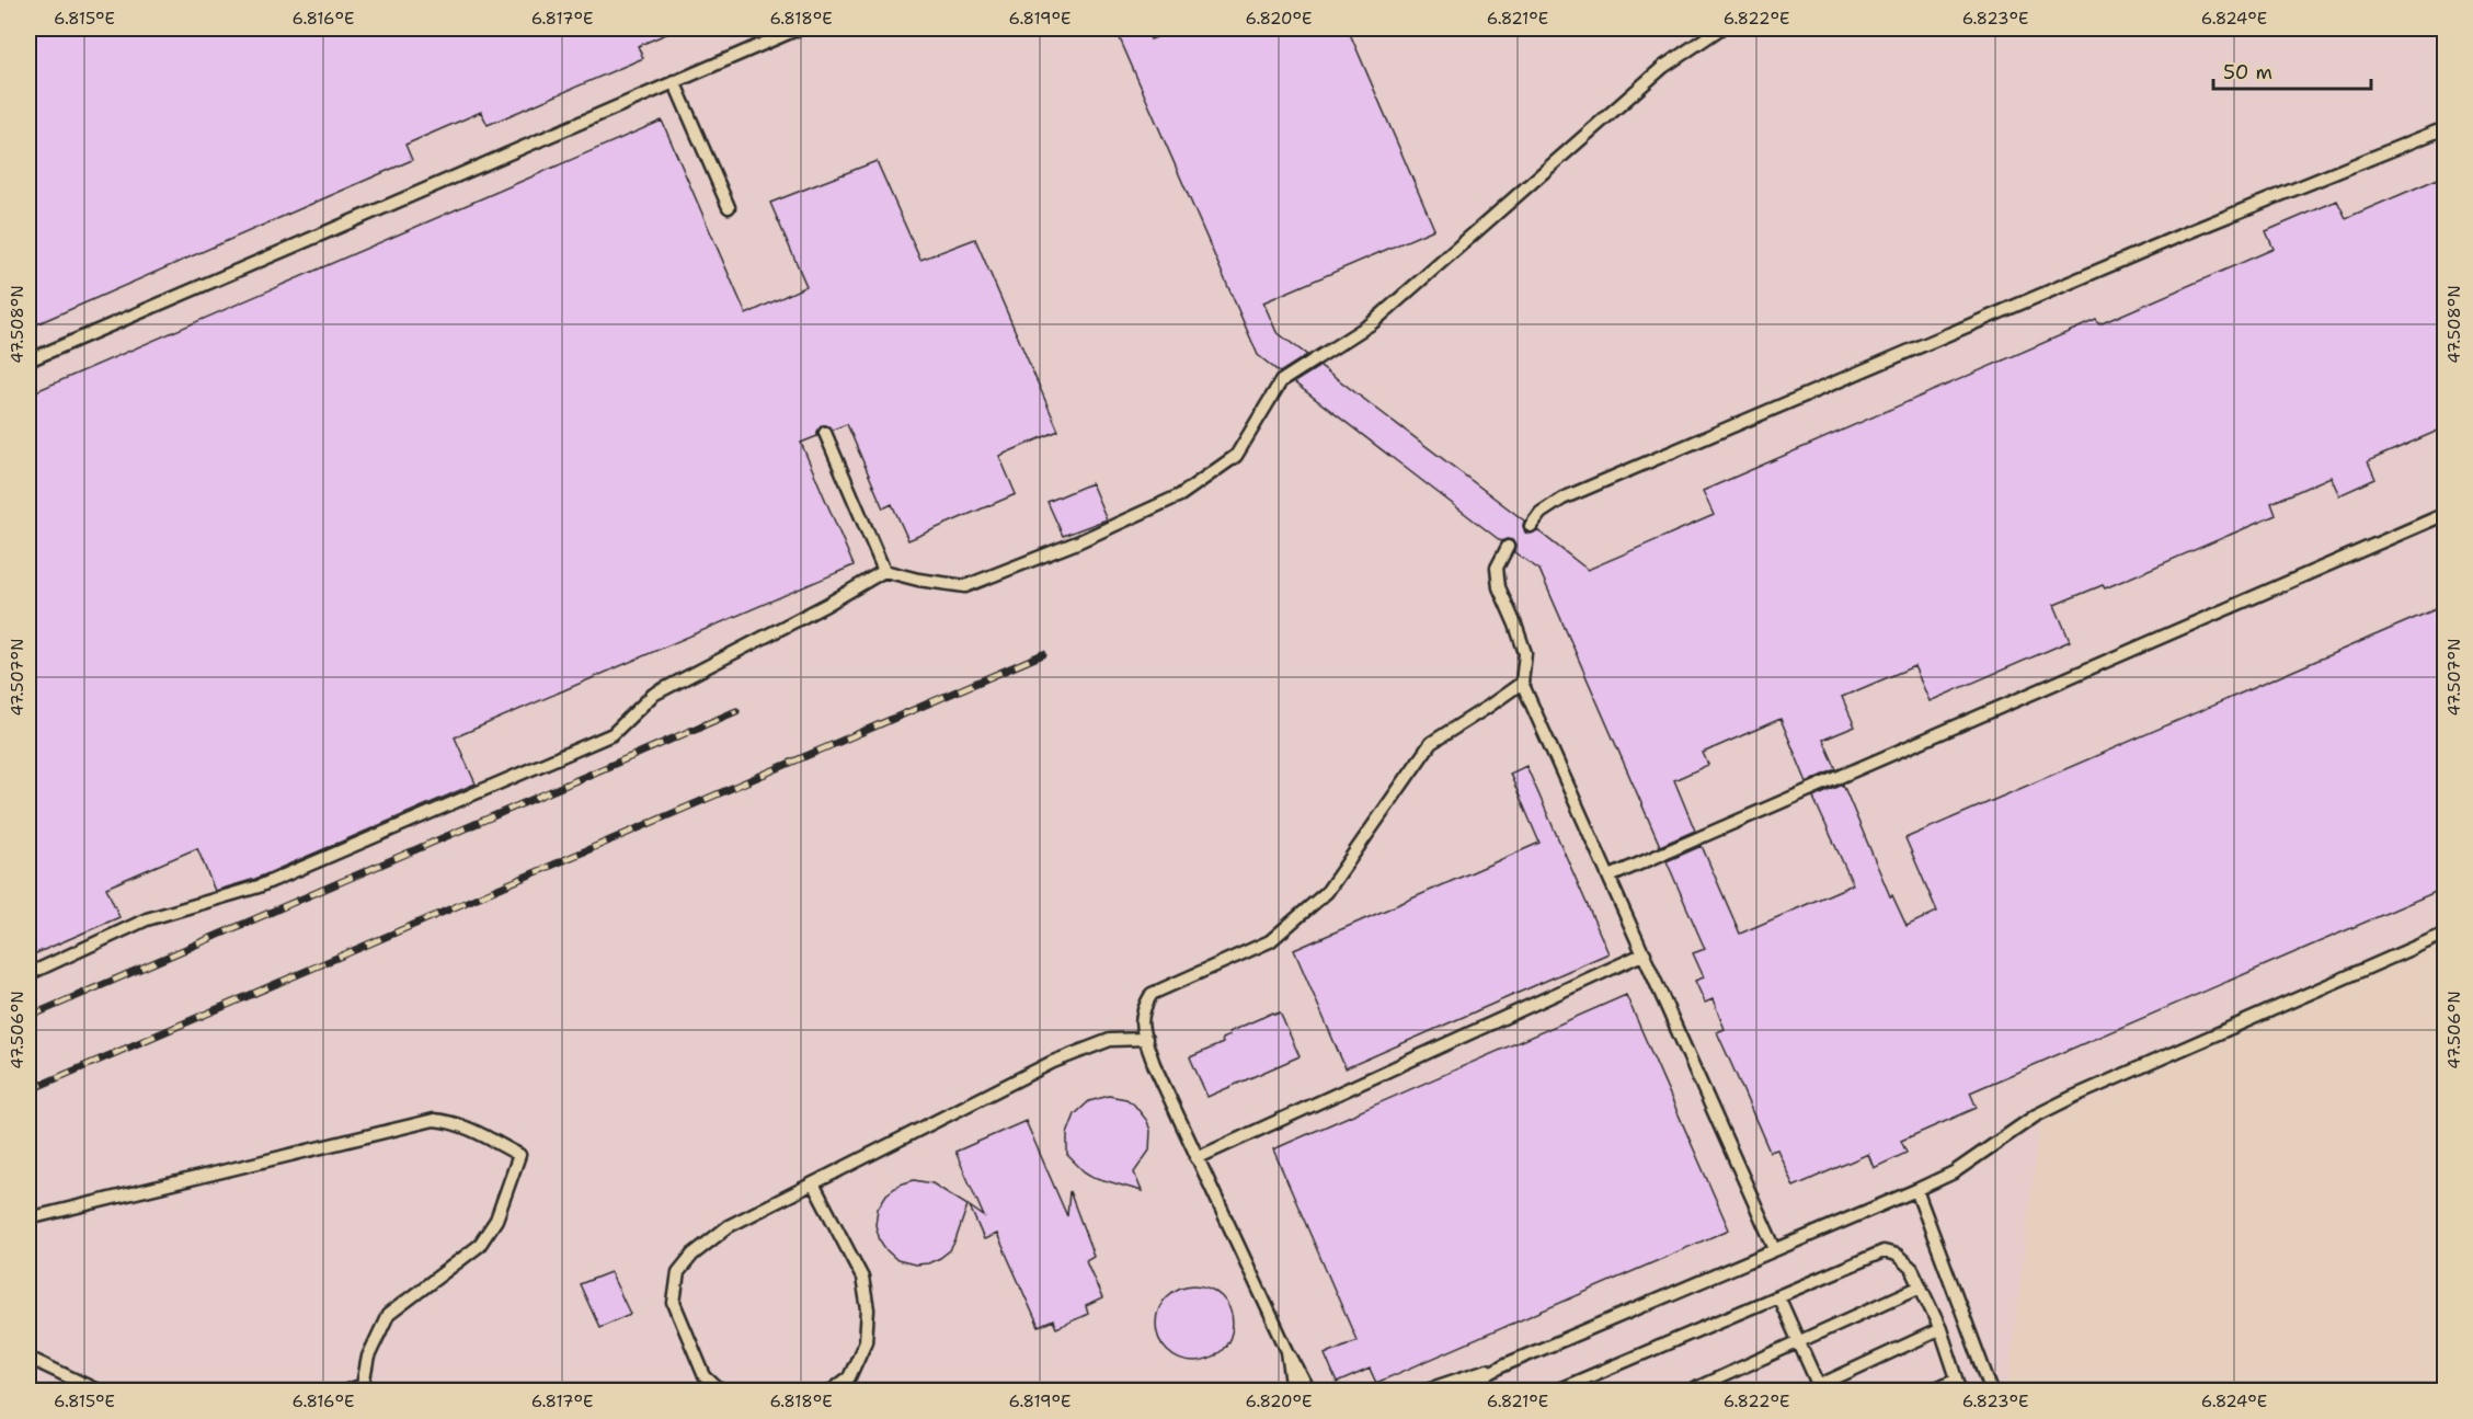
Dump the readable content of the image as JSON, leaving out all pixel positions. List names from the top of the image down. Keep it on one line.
{"scale_bar":"50 m","coordinates":["6.815°E","6.816°E","6.817°E","6.818°E","6.819°E","6.820°E","6.821°E","6.822°E","6.823°E","6.824°E","47.508°N","47.507°N","47.506°N"]}
